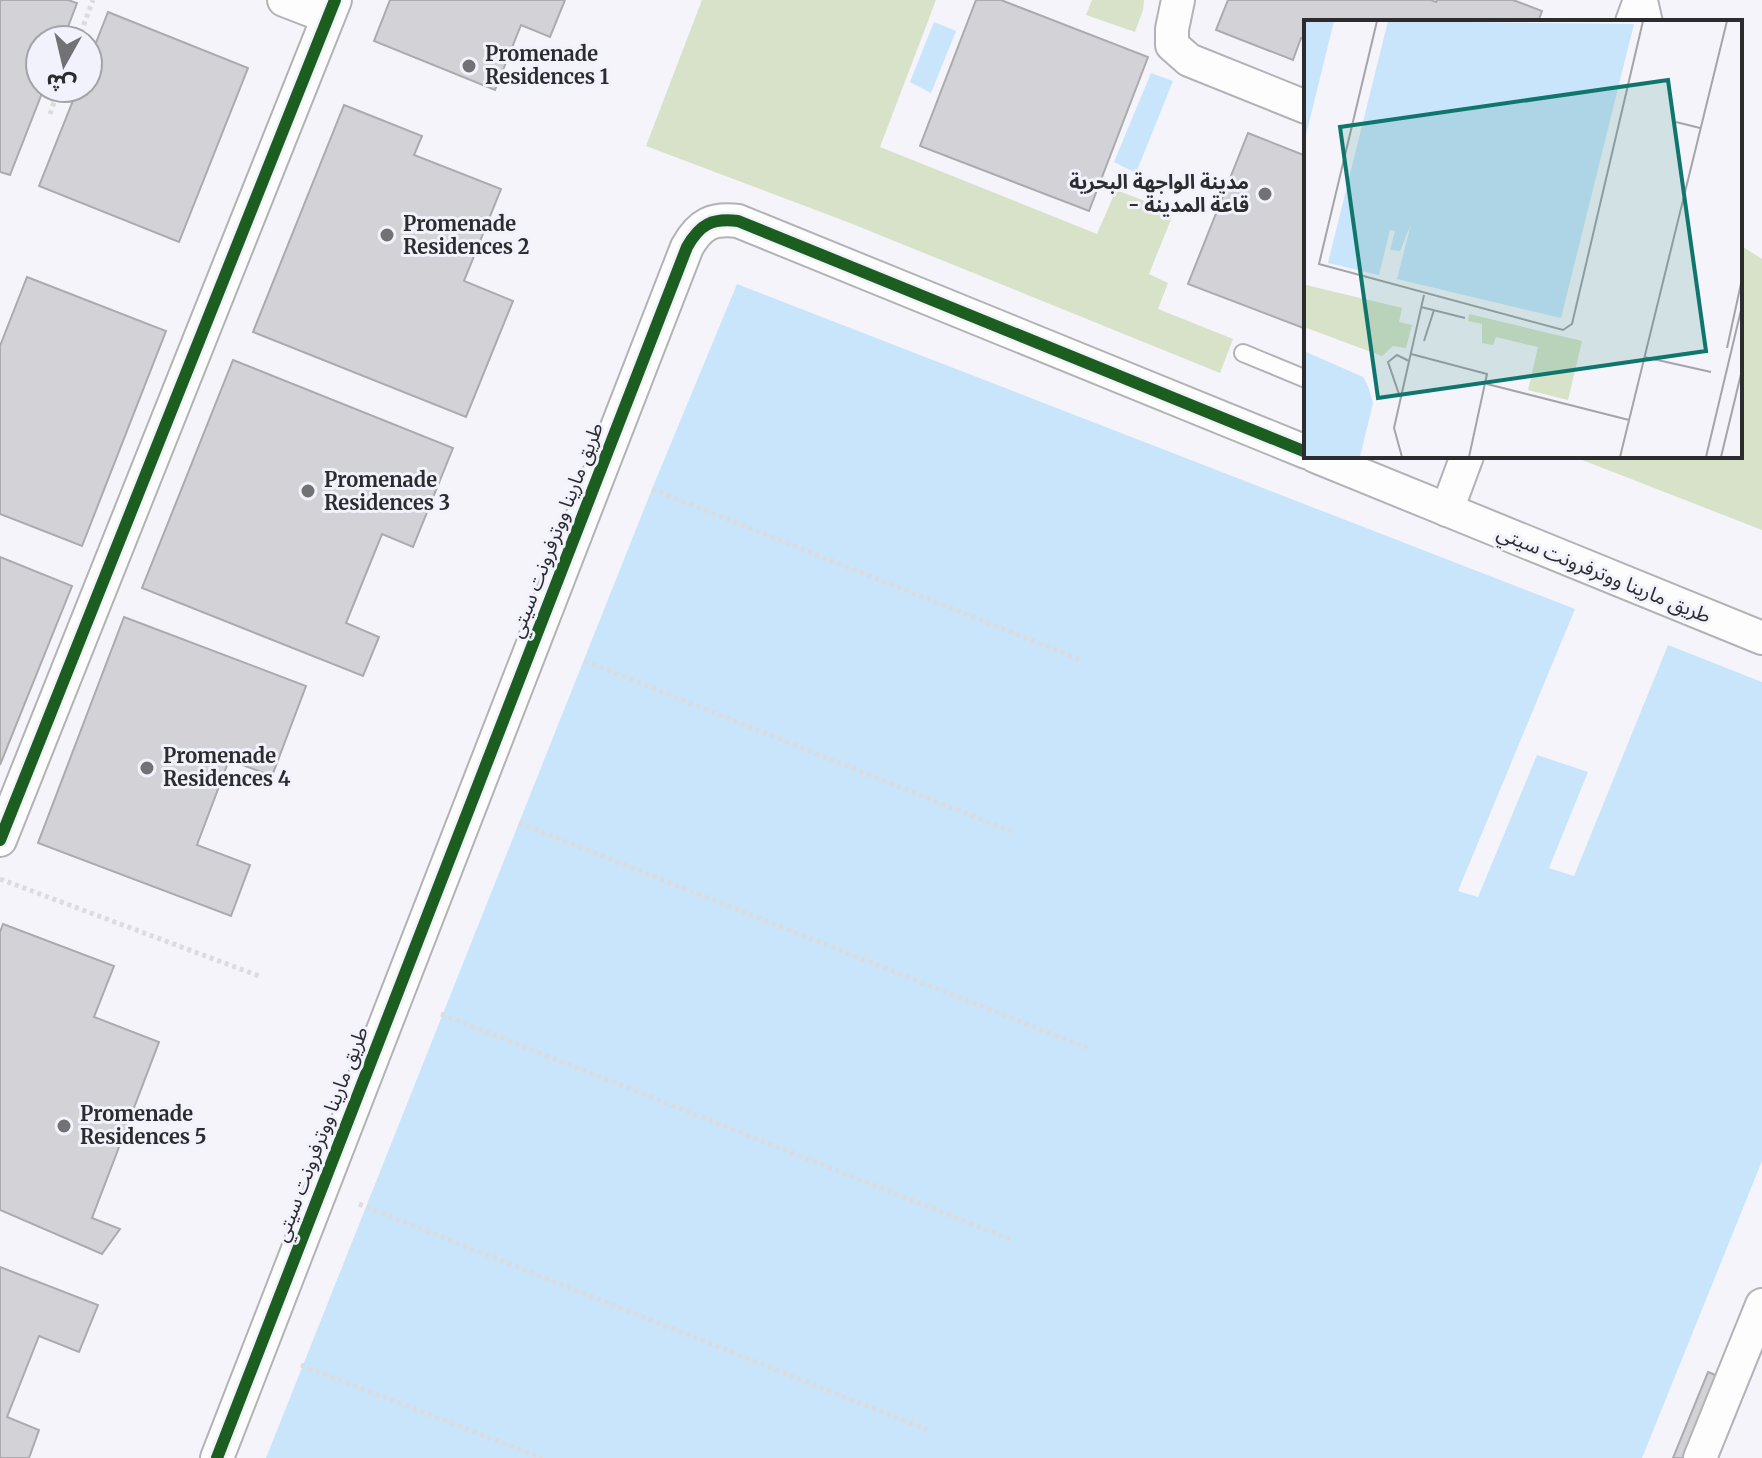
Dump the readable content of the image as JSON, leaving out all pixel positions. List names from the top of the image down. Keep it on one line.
{"streets":{"street":["طريق مارينا ووترفرونت سيتي"]},"places":["Promenade Residences 1","مدينة الواجهة البحرية - قاعة المدينة","Promenade Residences 2","Promenade Residences 3","Promenade Residences 4","Promenade Residences 5"],"north":"bottom"}
